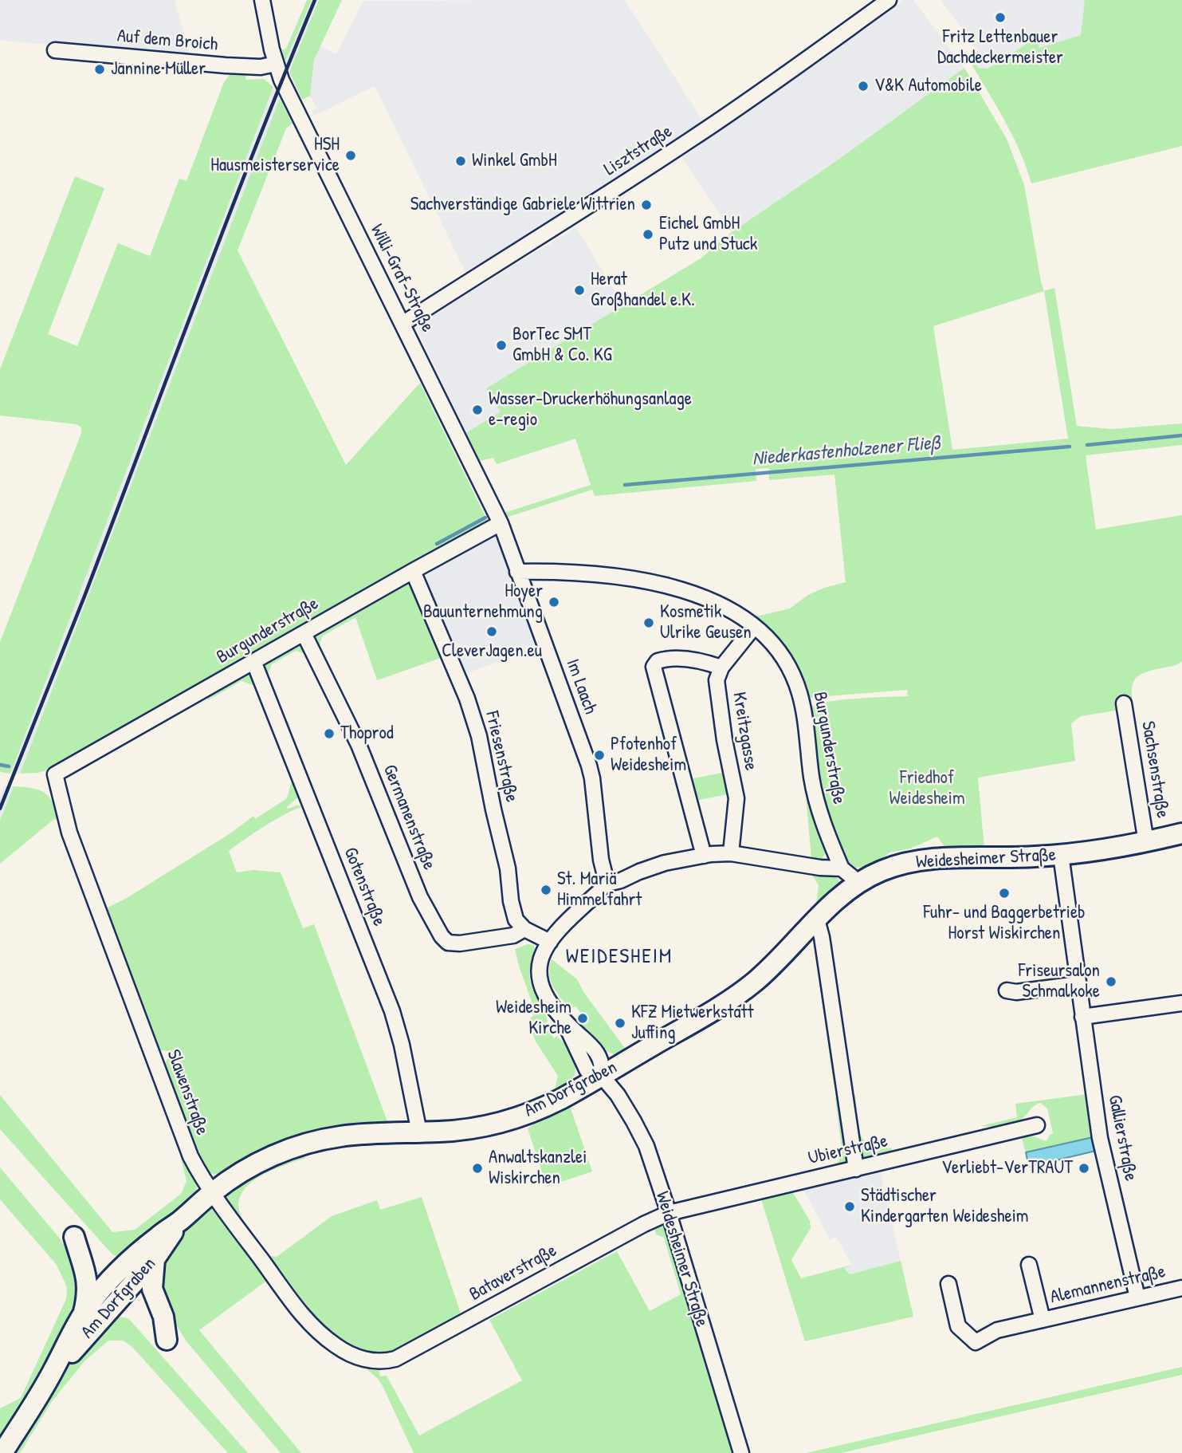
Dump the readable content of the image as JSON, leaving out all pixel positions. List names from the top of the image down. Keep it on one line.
{"streets":{"street":["Auf dem Broich","Lisztstraße","Willi-Graf-Straße","Burgunderstraße","Im Laach","Kreitzgasse","Friesenstraße","Sachsenstraße","Germanenstraße","Weidesheimer Straße","Gotenstraße","Am Dorfgraben","Slawenstraße","Gallierstraße","Ubierstraße","Bataverstraße","Alemannenstraße"]},"crossings":[["Auf dem Broich","Willi-Graf-Straße"],["Lisztstraße","Willi-Graf-Straße"],["Willi-Graf-Straße","Burgunderstraße"],["Willi-Graf-Straße","Im Laach"],["Burgunderstraße","Im Laach"],["Burgunderstraße","Friesenstraße"],["Burgunderstraße","Germanenstraße"],["Burgunderstraße","Weidesheimer Straße"],["Burgunderstraße","Gotenstraße"],["Burgunderstraße","Slawenstraße"],["Im Laach","Weidesheimer Straße"],["Kreitzgasse","Weidesheimer Straße"],["Friesenstraße","Germanenstraße"],["Sachsenstraße","Weidesheimer Straße"],["Weidesheimer Straße","Am Dorfgraben"],["Weidesheimer Straße","Gallierstraße"],["Weidesheimer Straße","Ubierstraße"],["Weidesheimer Straße","Bataverstraße"],["Gotenstraße","Am Dorfgraben"],["Am Dorfgraben","Slawenstraße"],["Slawenstraße","Bataverstraße"],["Gallierstraße","Alemannenstraße"],["Ubierstraße","Bataverstraße"]],"districts":["WEIDESHEIM"],"water":["Niederkastenholzener Fließ"],"parks":["Friedhof Weidesheim"],"places":["Fritz Lettenbauer Dachdeckermeister","Jannine Müller","V&K Automobile","HSH Hausmeisterservice","Winkel GmbH","Sachverständige Gabriele Wittrien","Eichel GmbH Putz und Stuck","Herat Großhandel e.K.","BorTec SMT GmbH & Co. KG","Wasser-Druckerhöhungsanlage e-regio","Hoyer Bauunternehmung","Kosmetik Ulrike Geusen","CleverJagen.eu","Thoprod","Pfotenhof Weidesheim","St. Mariä Himmelfahrt","Fuhr- und Baggerbetrieb Horst Wiskirchen","Friseursalon Schmalkoke","Weidesheim Kirche","KFZ Mietwerkstatt Juffing","Anwaltskanzlei Wiskirchen","Verliebt-VerTRAUT","Städtischer Kindergarten Weidesheim"]}
